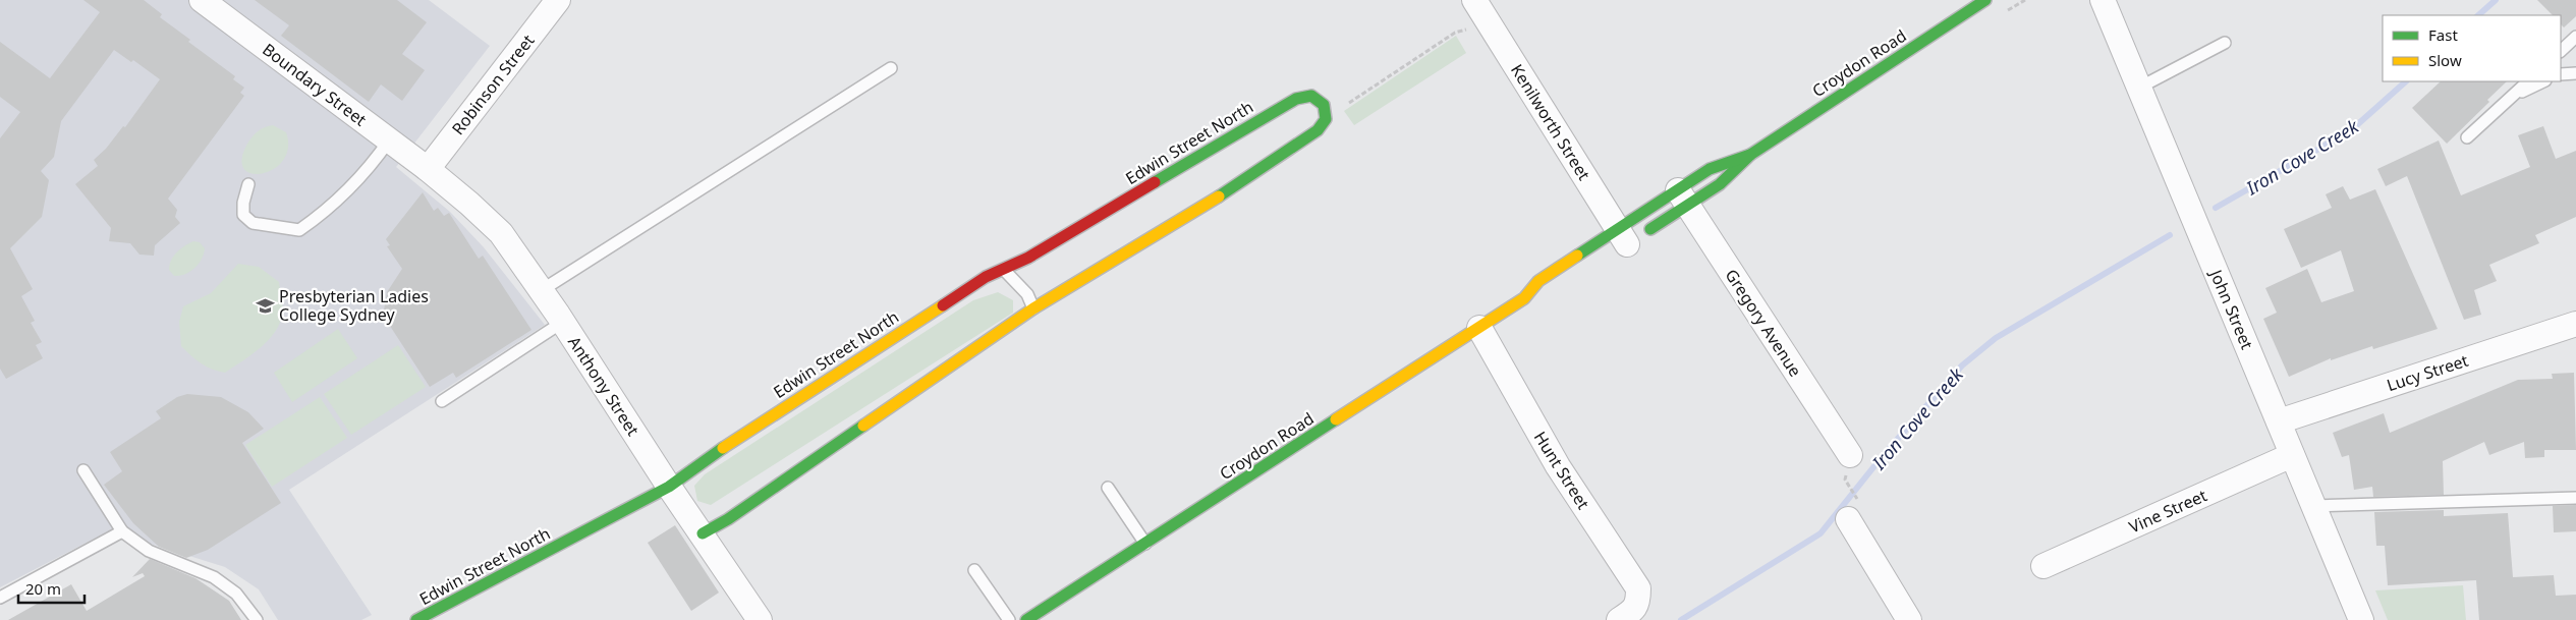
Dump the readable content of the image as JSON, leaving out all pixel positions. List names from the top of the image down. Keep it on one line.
{"streets":{"street":["Croydon Road","Boundary Street","Robinson Street","Kenilworth Street","Edwin Street North","John Street","Gregory Avenue","Lucy Street","Anthony Street","Hunt Street","Vine Street"]},"crossings":[["Croydon Road","Kenilworth Street"],["Croydon Road","Gregory Avenue"],["Croydon Road","Hunt Street"],["Boundary Street","Robinson Street"],["Boundary Street","Anthony Street"],["Robinson Street","Anthony Street"],["Edwin Street North","Anthony Street"],["John Street","Lucy Street"],["John Street","Vine Street"]],"water":["Iron Cove Creek"],"places":{"school or university":["Presbyterian Ladies College Sydney"]},"legend":["Fast","Slow"],"scale_bar":"20 m"}
